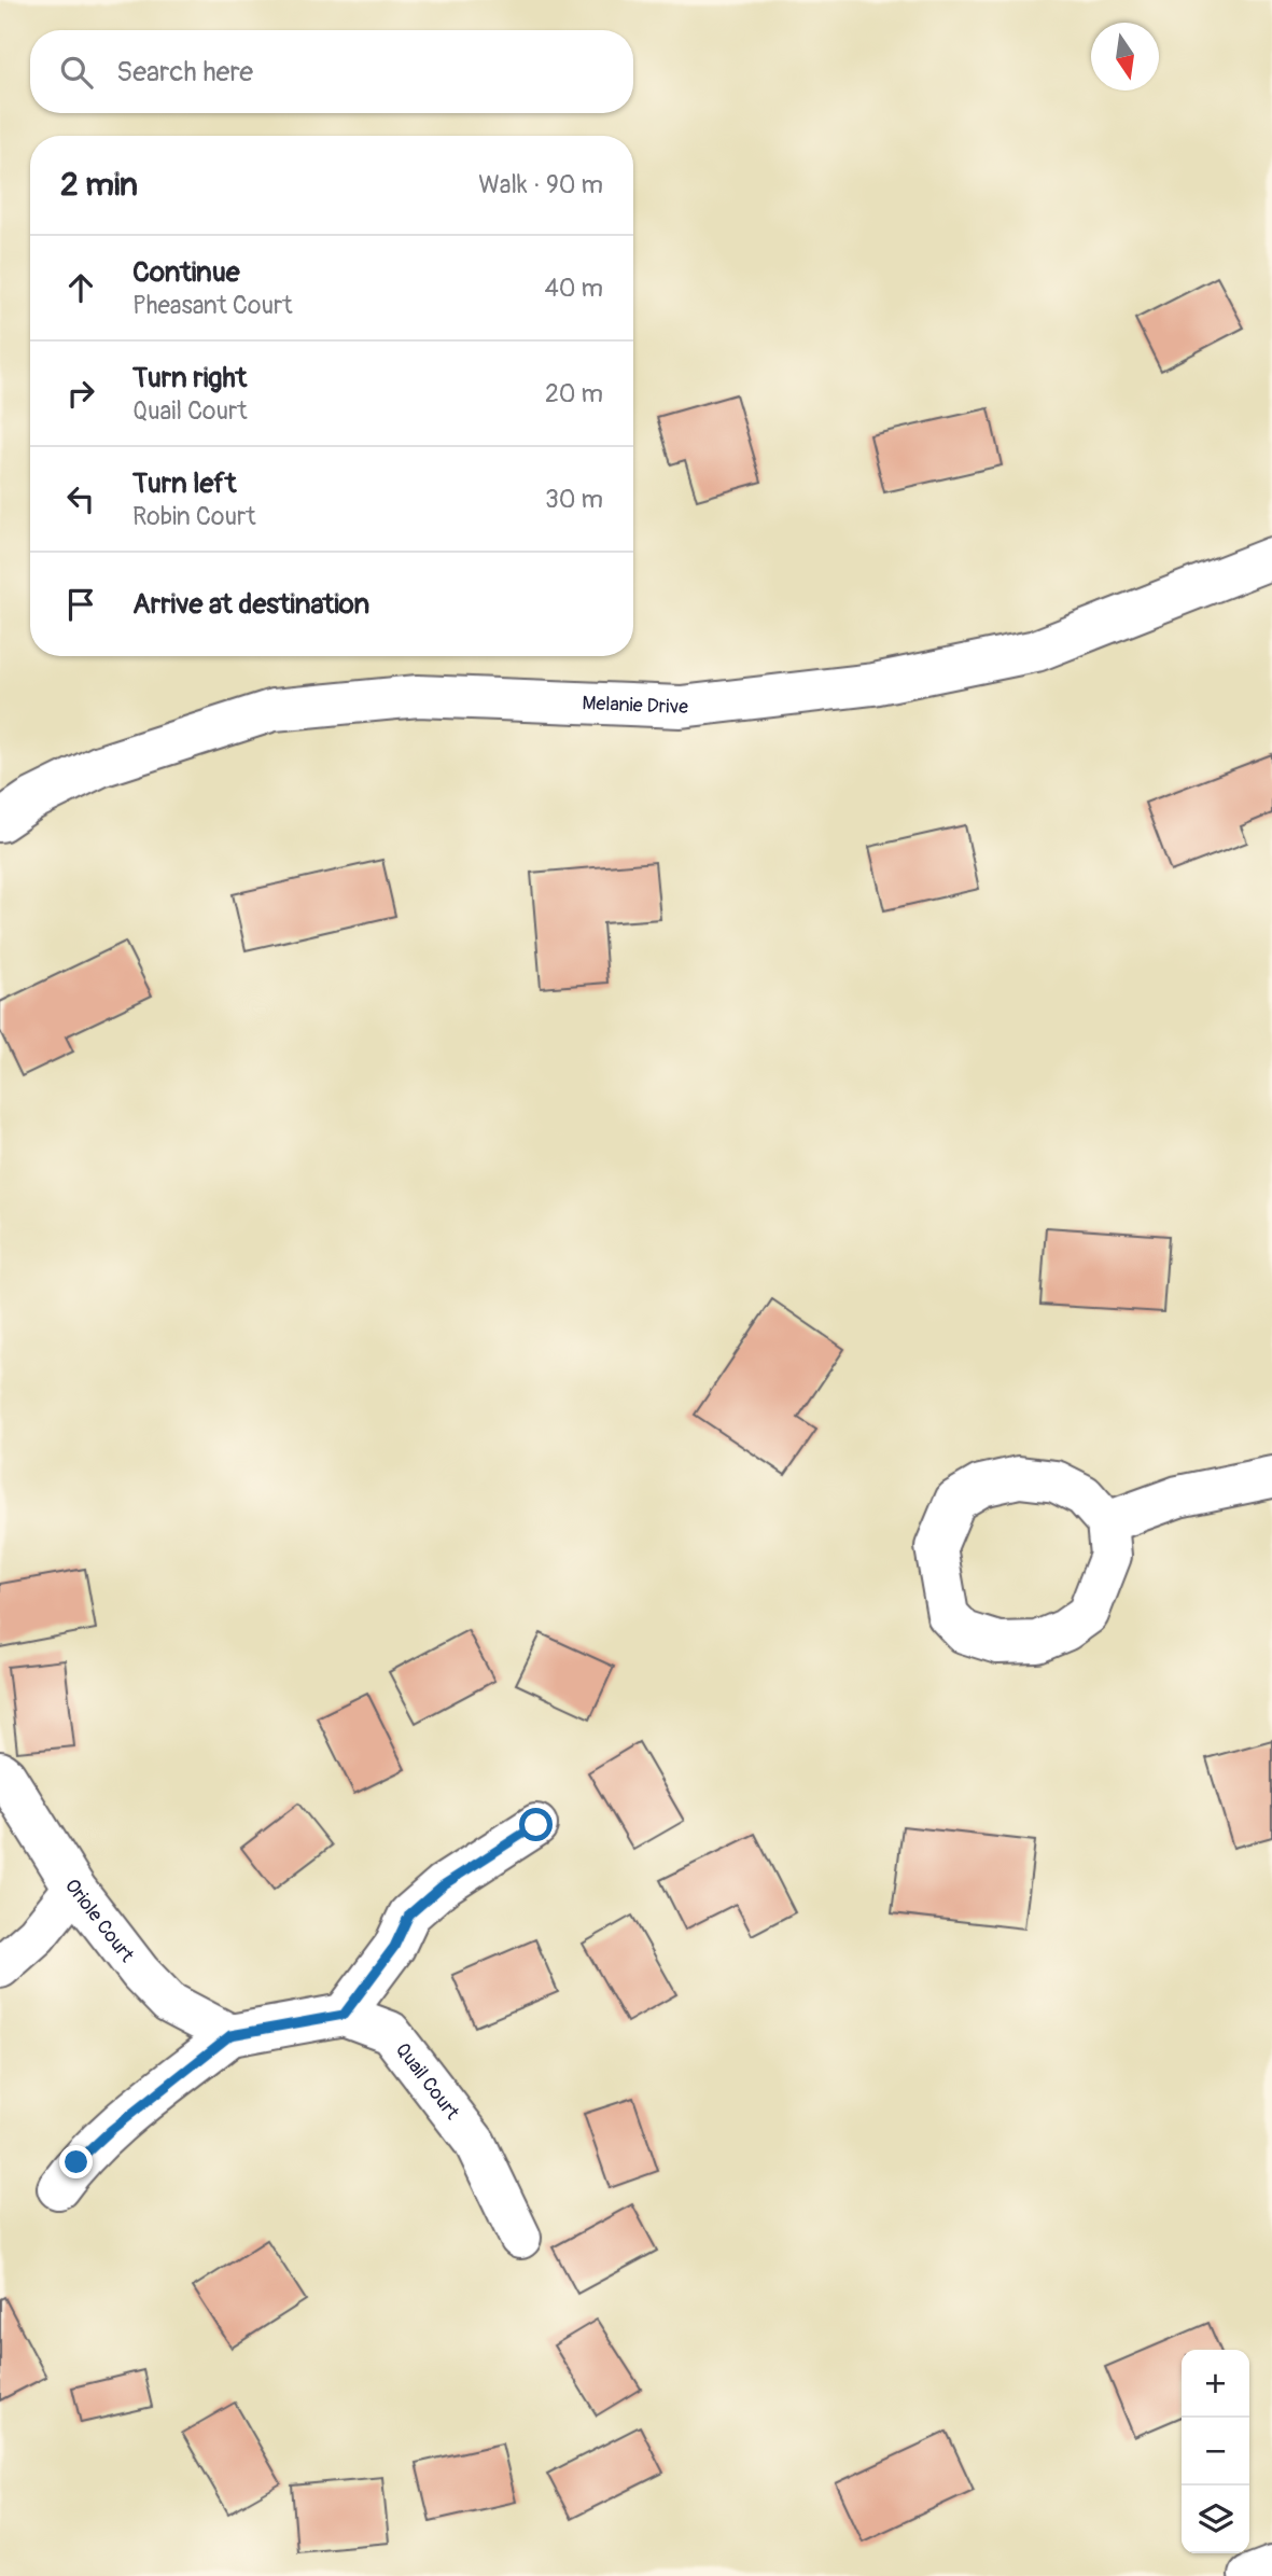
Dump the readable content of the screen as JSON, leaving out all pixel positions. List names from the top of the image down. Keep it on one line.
{"streets":{"street":["Melanie Drive","Oriole Court","Quail Court"]},"north":"bottom","page":{"search":"Search here","heading":["2 min","Walk · 90 m"],"list":[["Continue","Pheasant Court","40 m"],["Turn right","Quail Court","20 m"],["Turn left","Robin Court","30 m"],"Arrive at destination"],"map_buttons":["+","−"]}}
